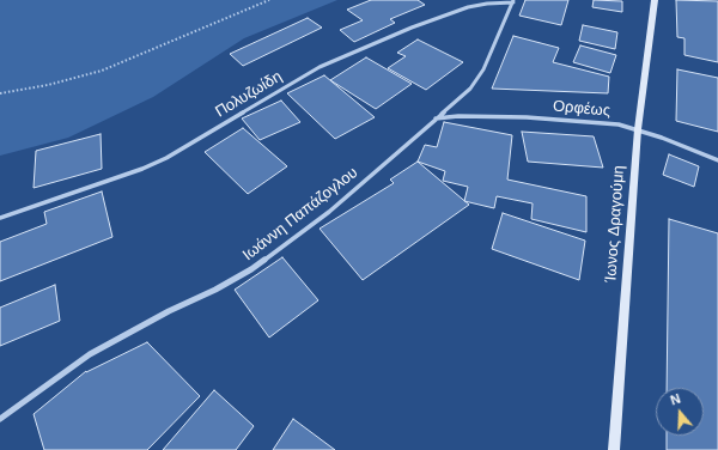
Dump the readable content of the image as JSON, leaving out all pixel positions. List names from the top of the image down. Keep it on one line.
{"streets":{"street":["Πολυζωίδη","Ορφέως","Ιωάννη Παπάζογλου","Ίωνος Δραγούμη"]},"crossings":[["Πολυζωίδη","Ιωάννη Παπάζογλου"],["Ορφέως","Ιωάννη Παπάζογλου"],["Ορφέως","Ίωνος Δραγούμη"]],"north":"top"}
